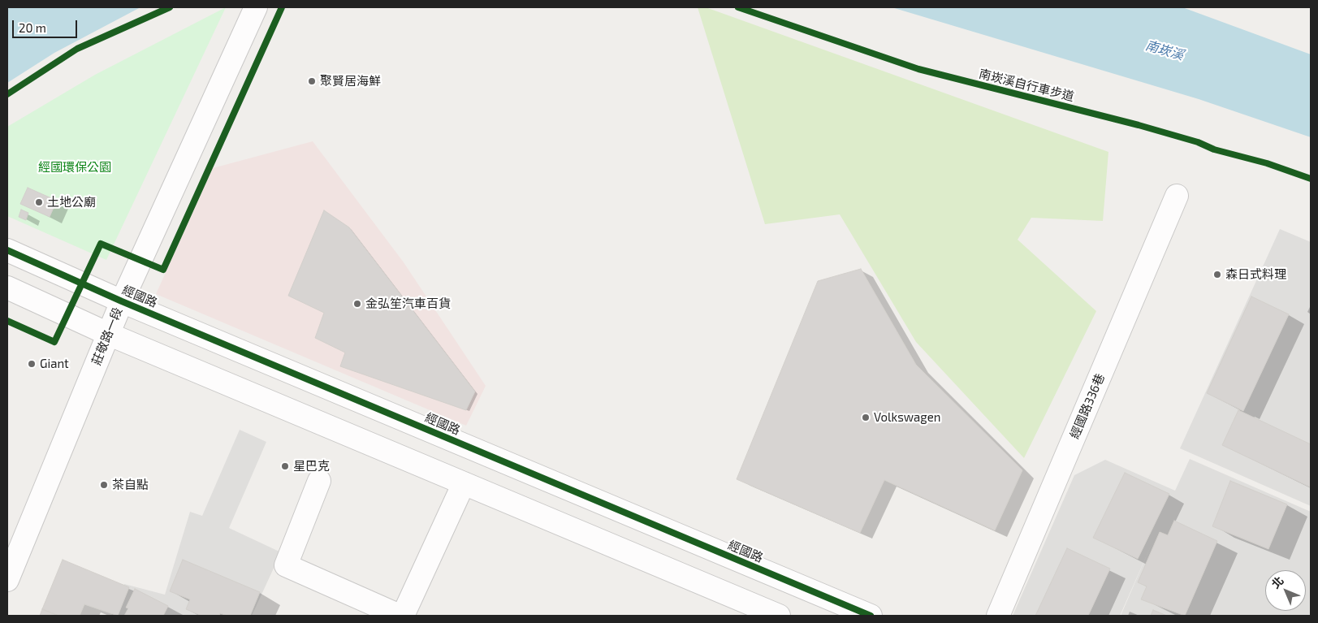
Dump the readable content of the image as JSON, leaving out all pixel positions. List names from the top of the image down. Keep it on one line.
{"streets":{"street":["經國路","莊敬路一段","經國路336巷"],"cycle path":["南崁溪自行車步道"]},"crossings":[["經國路","莊敬路一段"]],"water":["南崁溪"],"parks":["經國環保公園"],"places":["聚賢居海鮮","土地公廟","森日式料理","金弘笙汽車百貨","Giant","Volkswagen","星巴克","茶自點"],"scale_bar":"20 m","north":"top left"}
